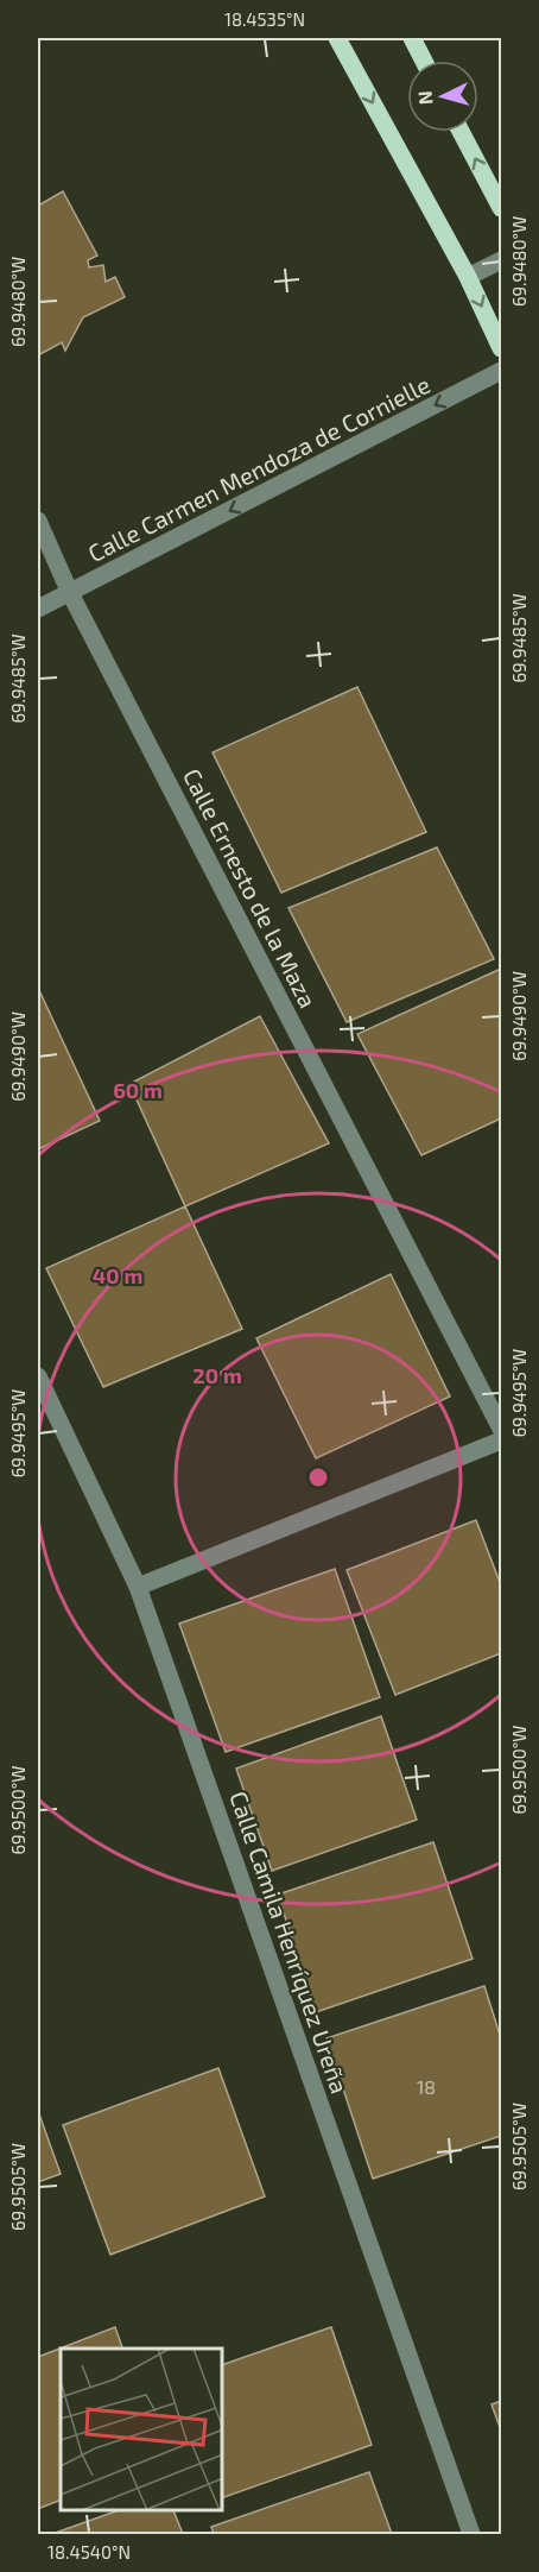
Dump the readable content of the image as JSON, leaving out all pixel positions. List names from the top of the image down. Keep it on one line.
{"streets":{"street":["Calle Carmen Mendoza de Cornielle","Calle Ernesto de la Maza","Calle Camila Henríquez Ureña"]},"crossings":[["Calle Carmen Mendoza de Cornielle","Calle Ernesto de la Maza"]],"one_way":["Calle Carmen Mendoza de Cornielle"],"house_numbers":["18"],"north":"left","coordinates":["18.4535°N","69.9480°W","69.9485°W","69.9490°W","69.9495°W","69.9500°W","69.9505°W","18.4540°N"],"rings":["60 m","40 m","20 m"]}
